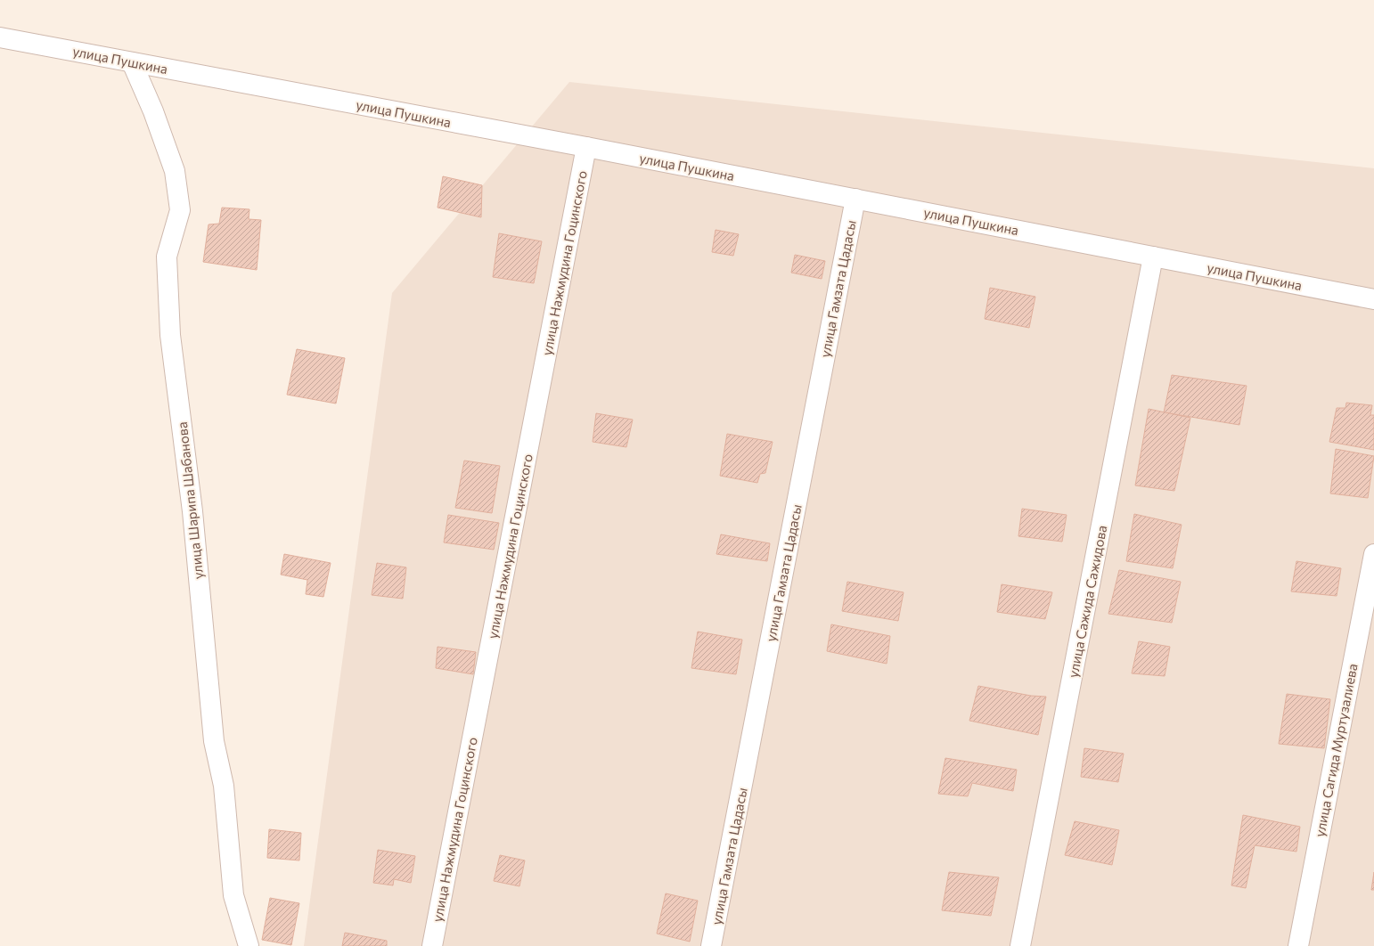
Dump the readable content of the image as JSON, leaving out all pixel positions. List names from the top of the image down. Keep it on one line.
{"streets":{"street":["улица Пушкина","улица Нажмудина Гоцинского","улица Гамзата Цадасы","улица Шарипа Шабанова","улица Сажида Сажидова","улица Сагида Муртузалиева"]},"crossings":[["улица Пушкина","улица Нажмудина Гоцинского"],["улица Пушкина","улица Гамзата Цадасы"],["улица Пушкина","улица Шарипа Шабанова"],["улица Пушкина","улица Сажида Сажидова"]]}
